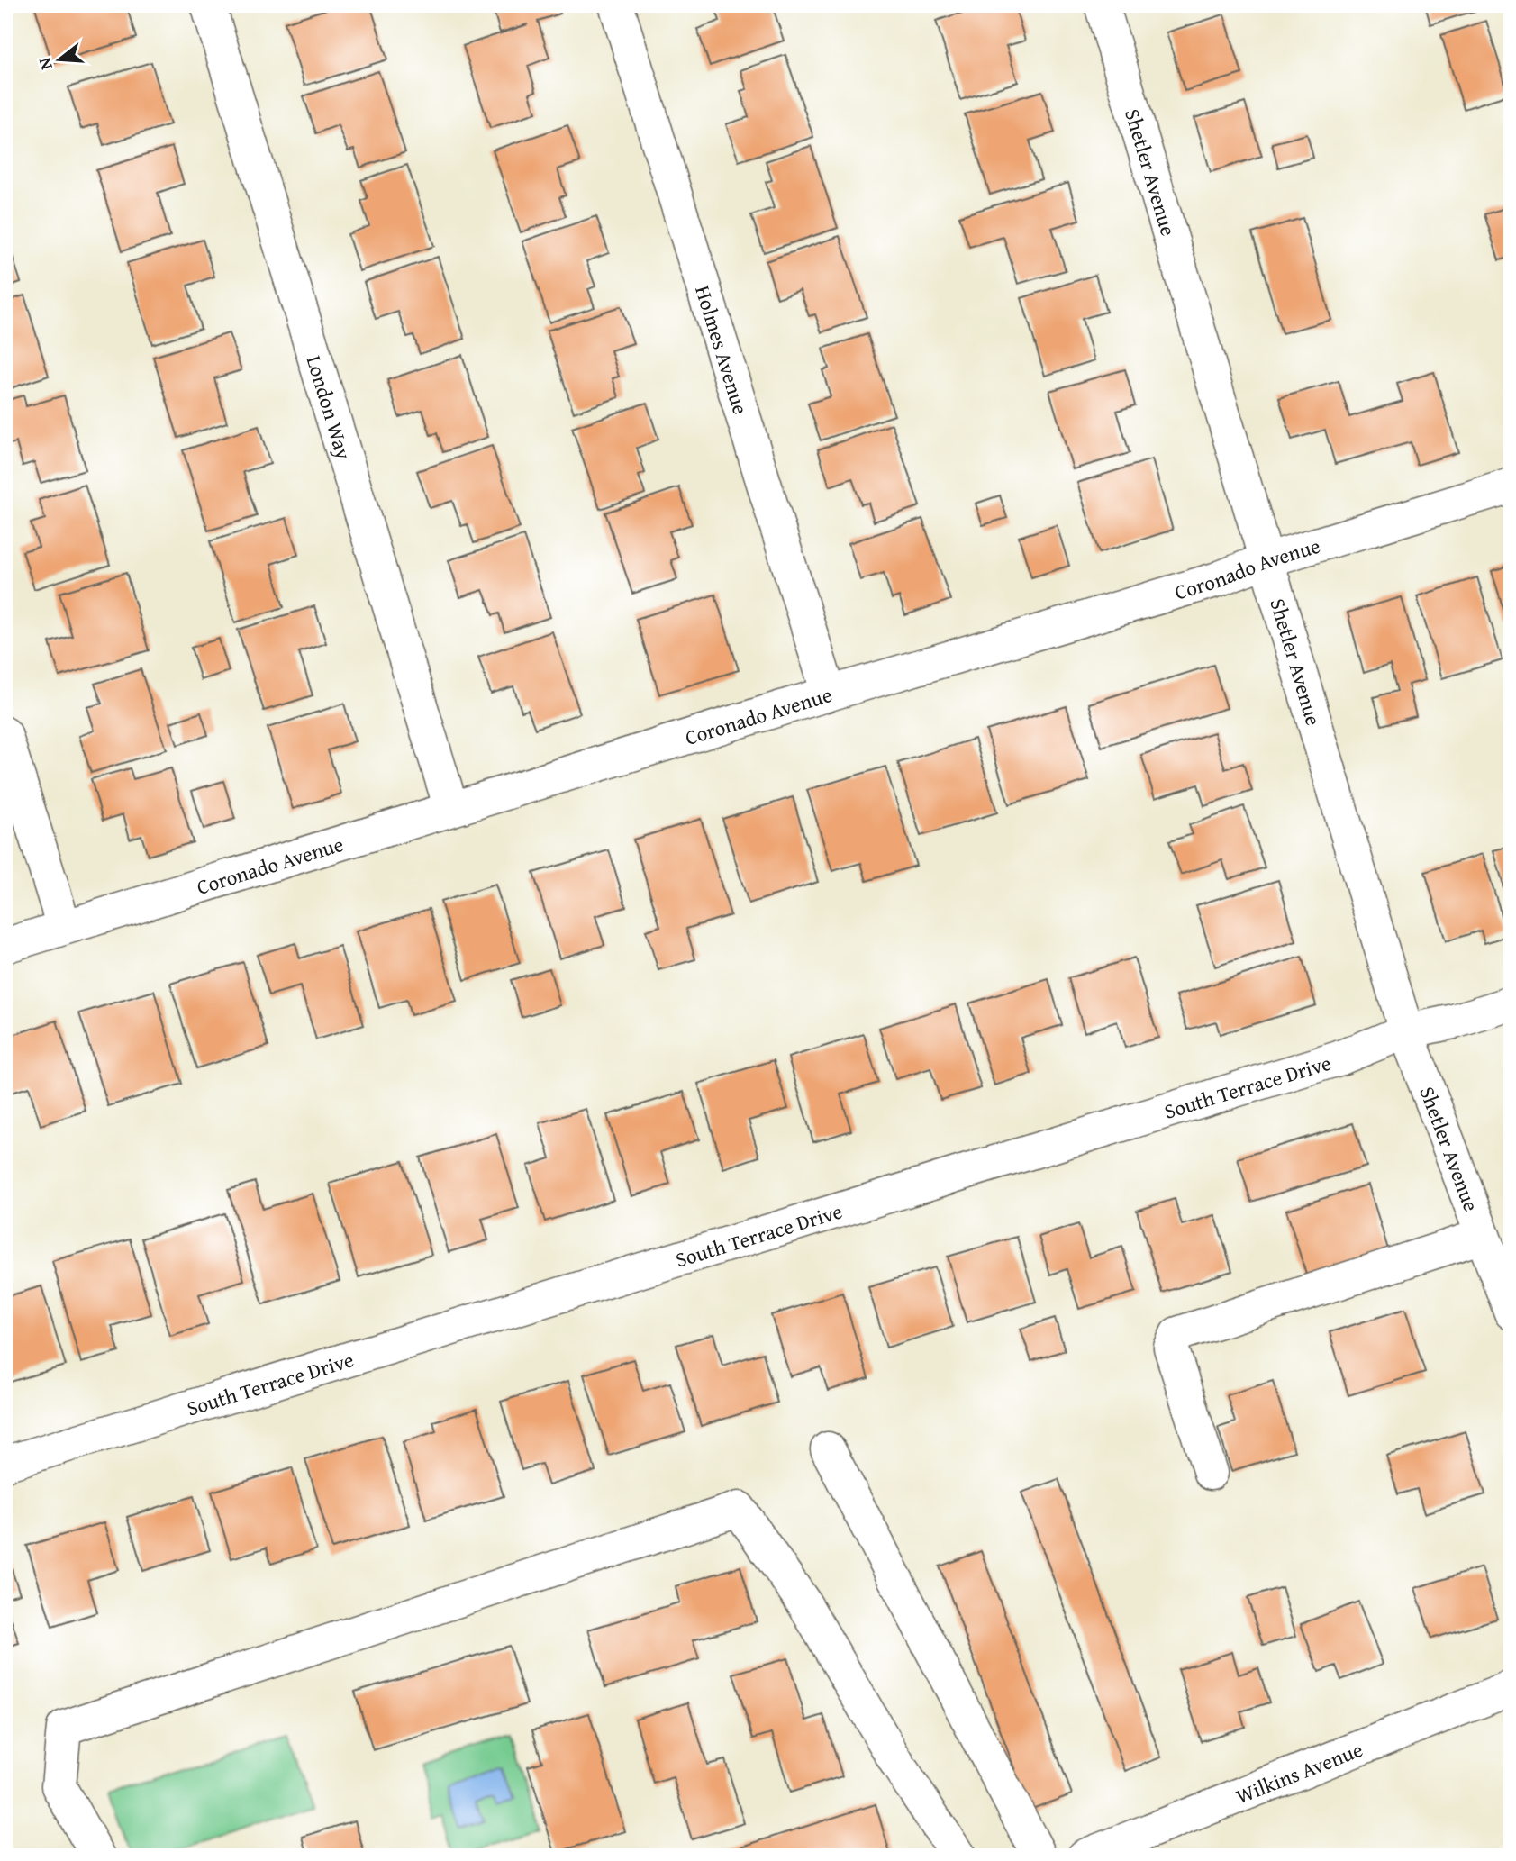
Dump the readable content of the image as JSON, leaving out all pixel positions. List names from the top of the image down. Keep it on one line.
{"streets":{"street":["Shetler Avenue","Holmes Avenue","London Way","Coronado Avenue","South Terrace Drive","Wilkins Avenue"]},"crossings":[["Shetler Avenue","Coronado Avenue"],["Shetler Avenue","South Terrace Drive"],["Holmes Avenue","Coronado Avenue"],["London Way","Coronado Avenue"]],"north":"left"}
